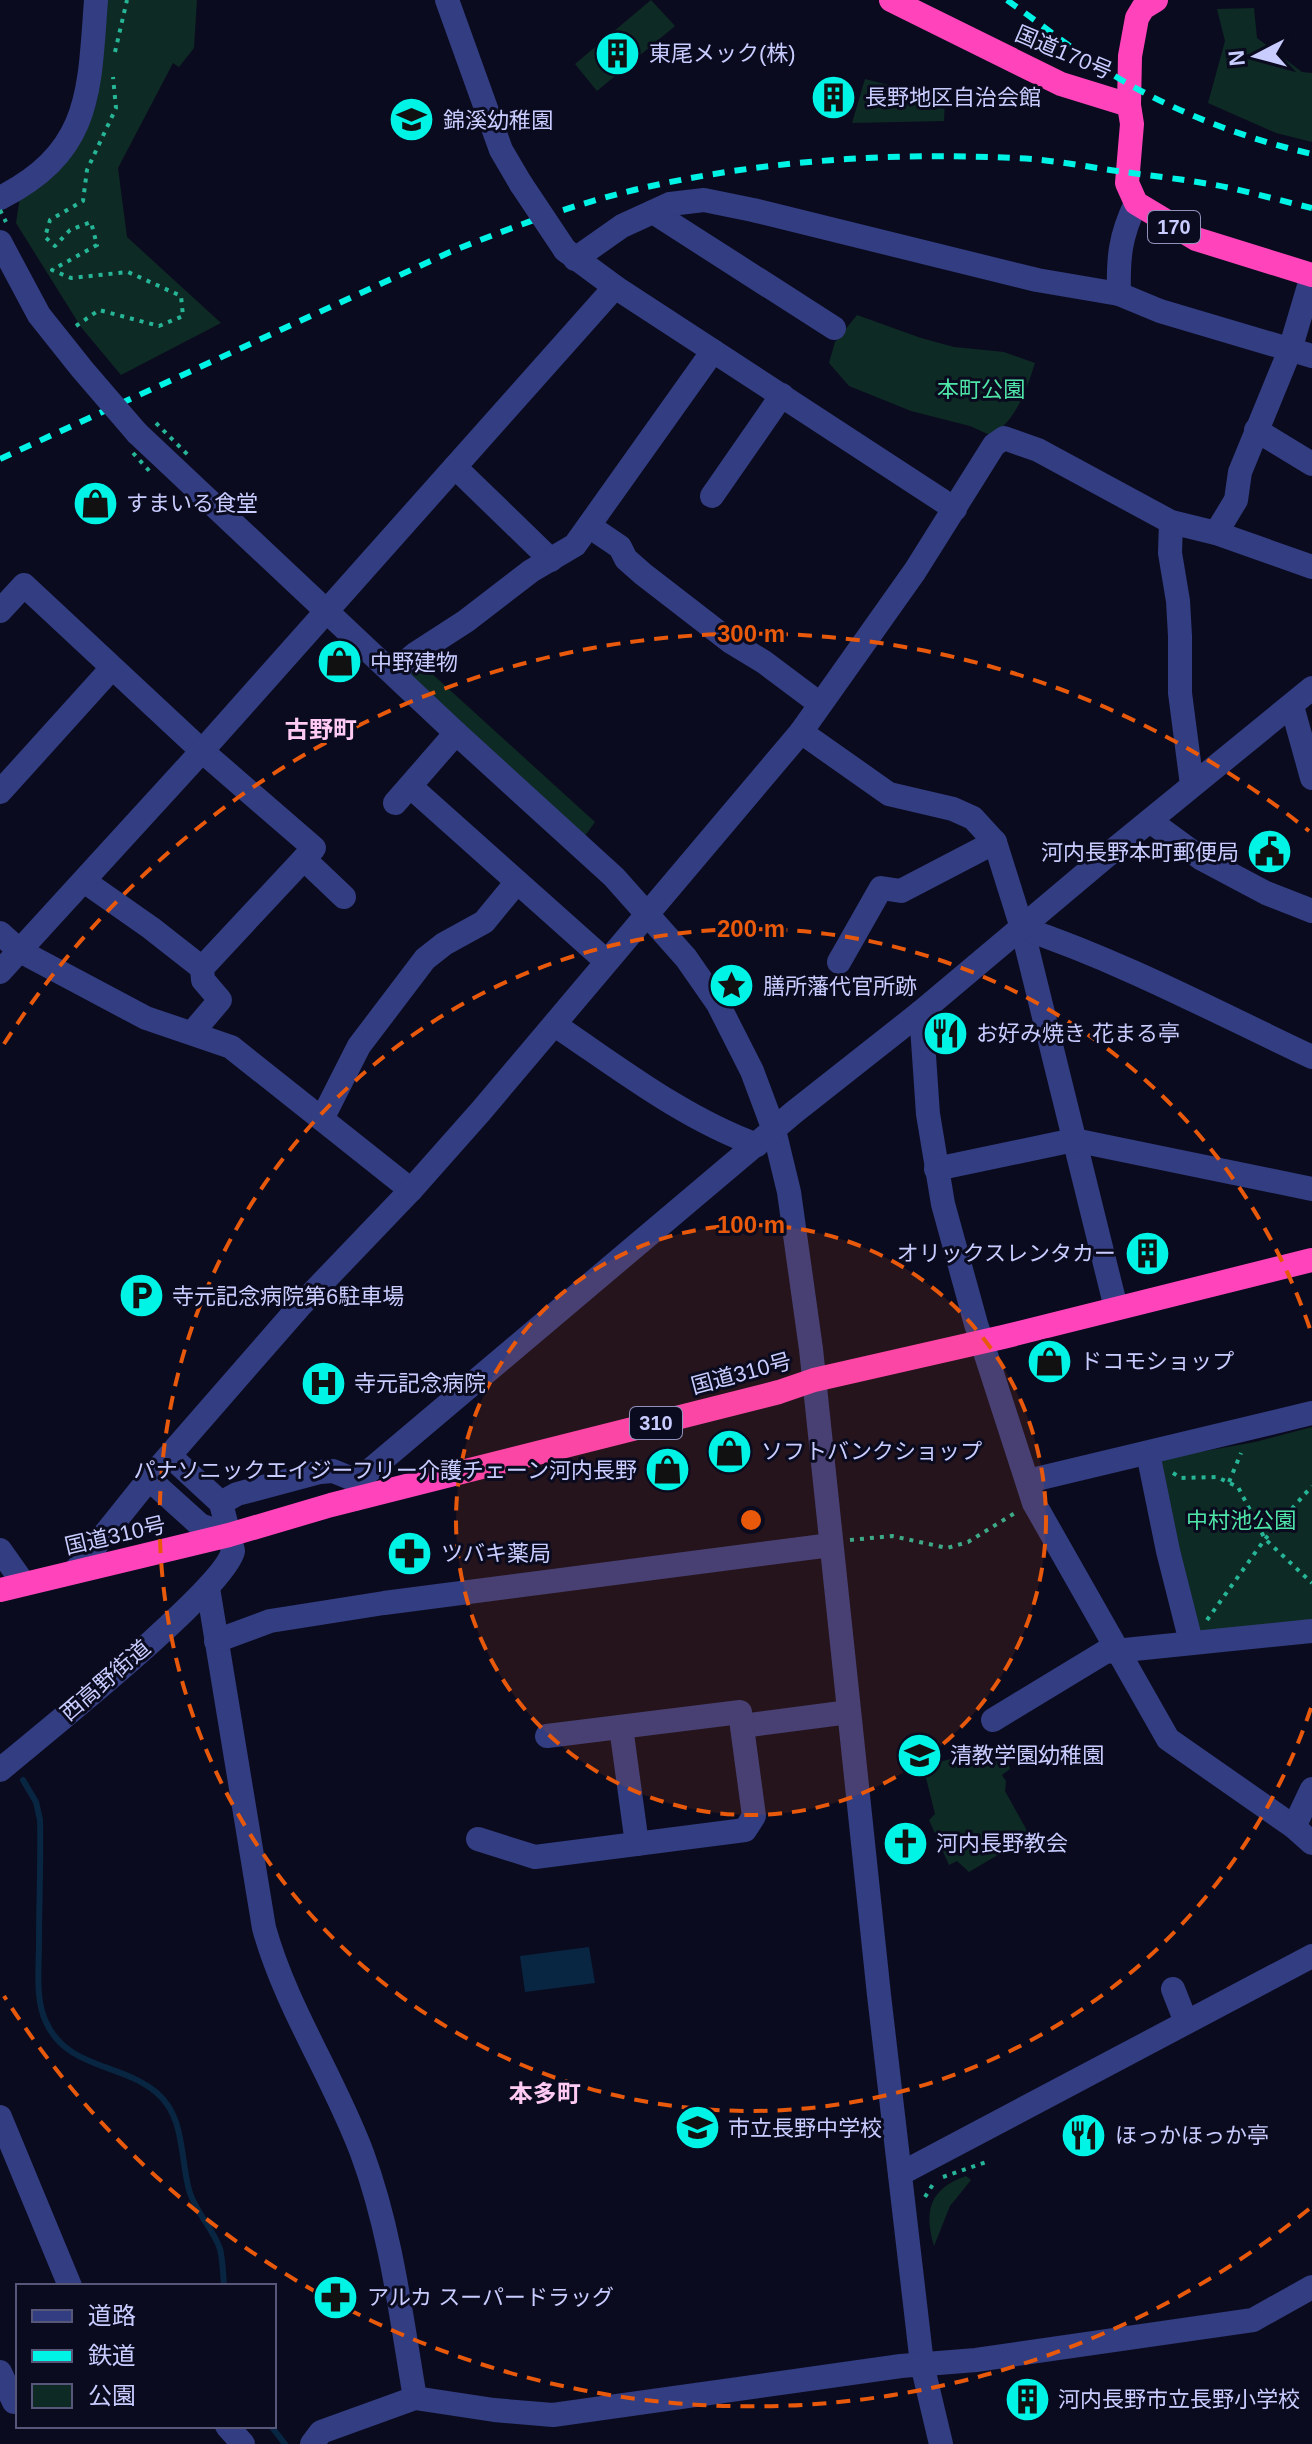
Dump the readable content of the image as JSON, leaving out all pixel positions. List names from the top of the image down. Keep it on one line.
{"streets":{"highway":["国道170号","170","国道310号","310"],"street":["西高野街道"]},"crossings":[["国道170号","170"],["国道310号","西高野街道"]],"districts":["古野町","本多町"],"parks":["本町公園","中村池公園"],"places":{"building":["東尾メック(株)","長野地区自治会館","オリックスレンタカー","河内長野市立長野小学校"],"school or university":["錦溪幼稚園","清教学園幼稚園","市立長野中学校"],"shop":["すまいる食堂","中野建物","ドコモショップ","ソフトバンクショップ","パナソニックエイジーフリー介護チェーン河内長野"],"public building":["河内長野本町郵便局"],"place":["膳所藩代官所跡"],"restaurant":["お好み焼き 花まる亭","ほっかほっか亭"],"parking":["寺元記念病院第6駐車場"],"hospital":["寺元記念病院"],"pharmacy":["ツバキ薬局","アルカ スーパードラッグ"],"church":["河内長野教会"]},"legend":["道路","鉄道","公園"],"north":"left","rings":["300 m","200 m","100 m"]}
